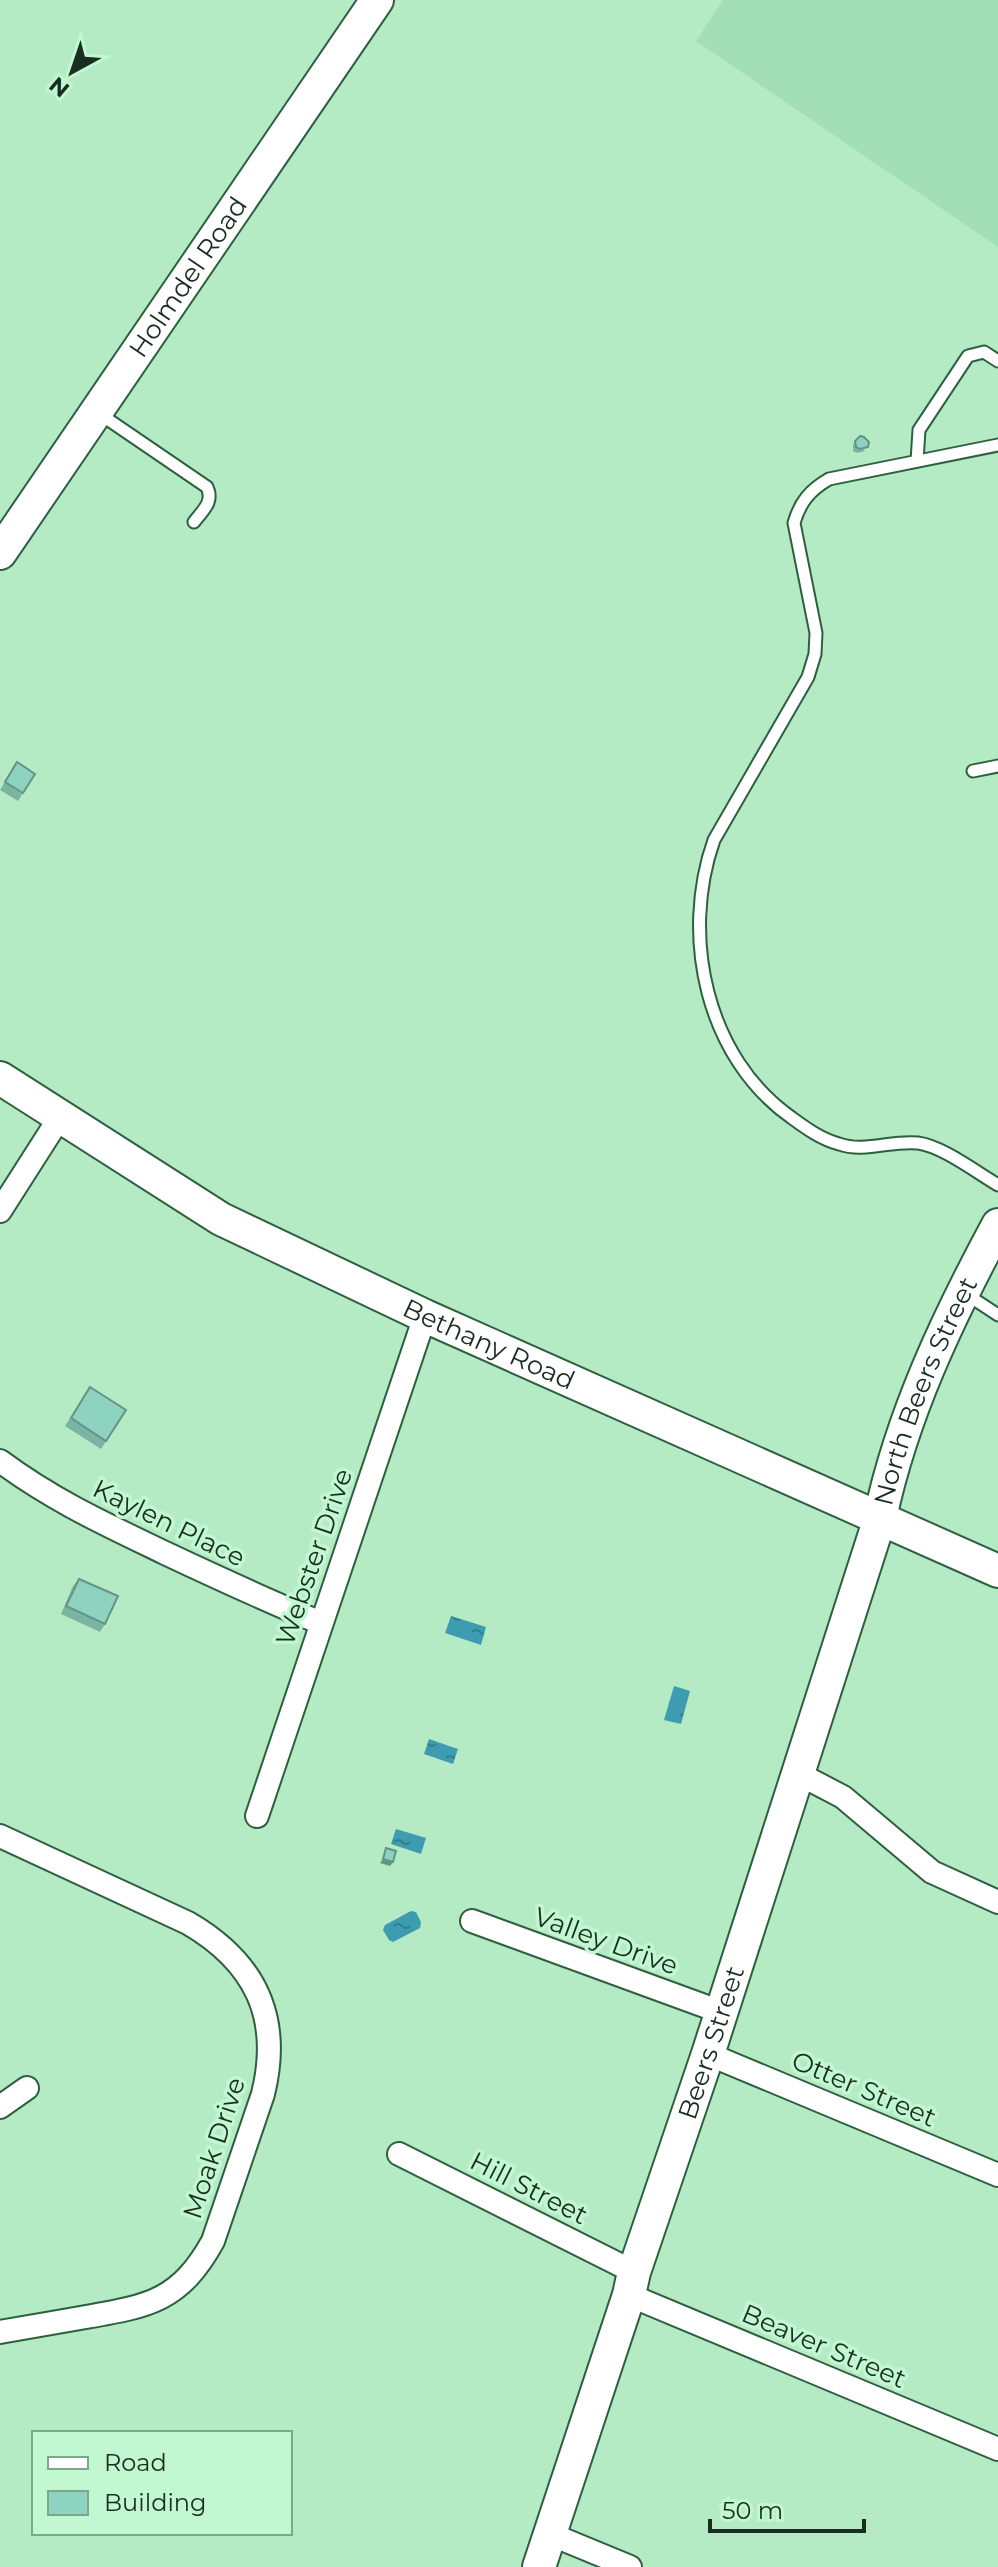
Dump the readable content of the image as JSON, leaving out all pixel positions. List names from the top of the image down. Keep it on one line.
{"streets":{"street":["Holmdel Road","Bethany Road","North Beers Street","Kaylen Place","Webster Drive","Valley Drive","Beers Street","Otter Street","Moak Drive","Hill Street","Beaver Street"]},"crossings":[["Bethany Road","North Beers Street"],["Bethany Road","Webster Drive"],["Bethany Road","Beers Street"],["North Beers Street","Beers Street"],["Kaylen Place","Webster Drive"],["Valley Drive","Beers Street"],["Beers Street","Otter Street"],["Beers Street","Hill Street"],["Beers Street","Beaver Street"],["Hill Street","Beaver Street"]],"legend":["Road","Building"],"scale_bar":"50 m","north":"bottom left"}
